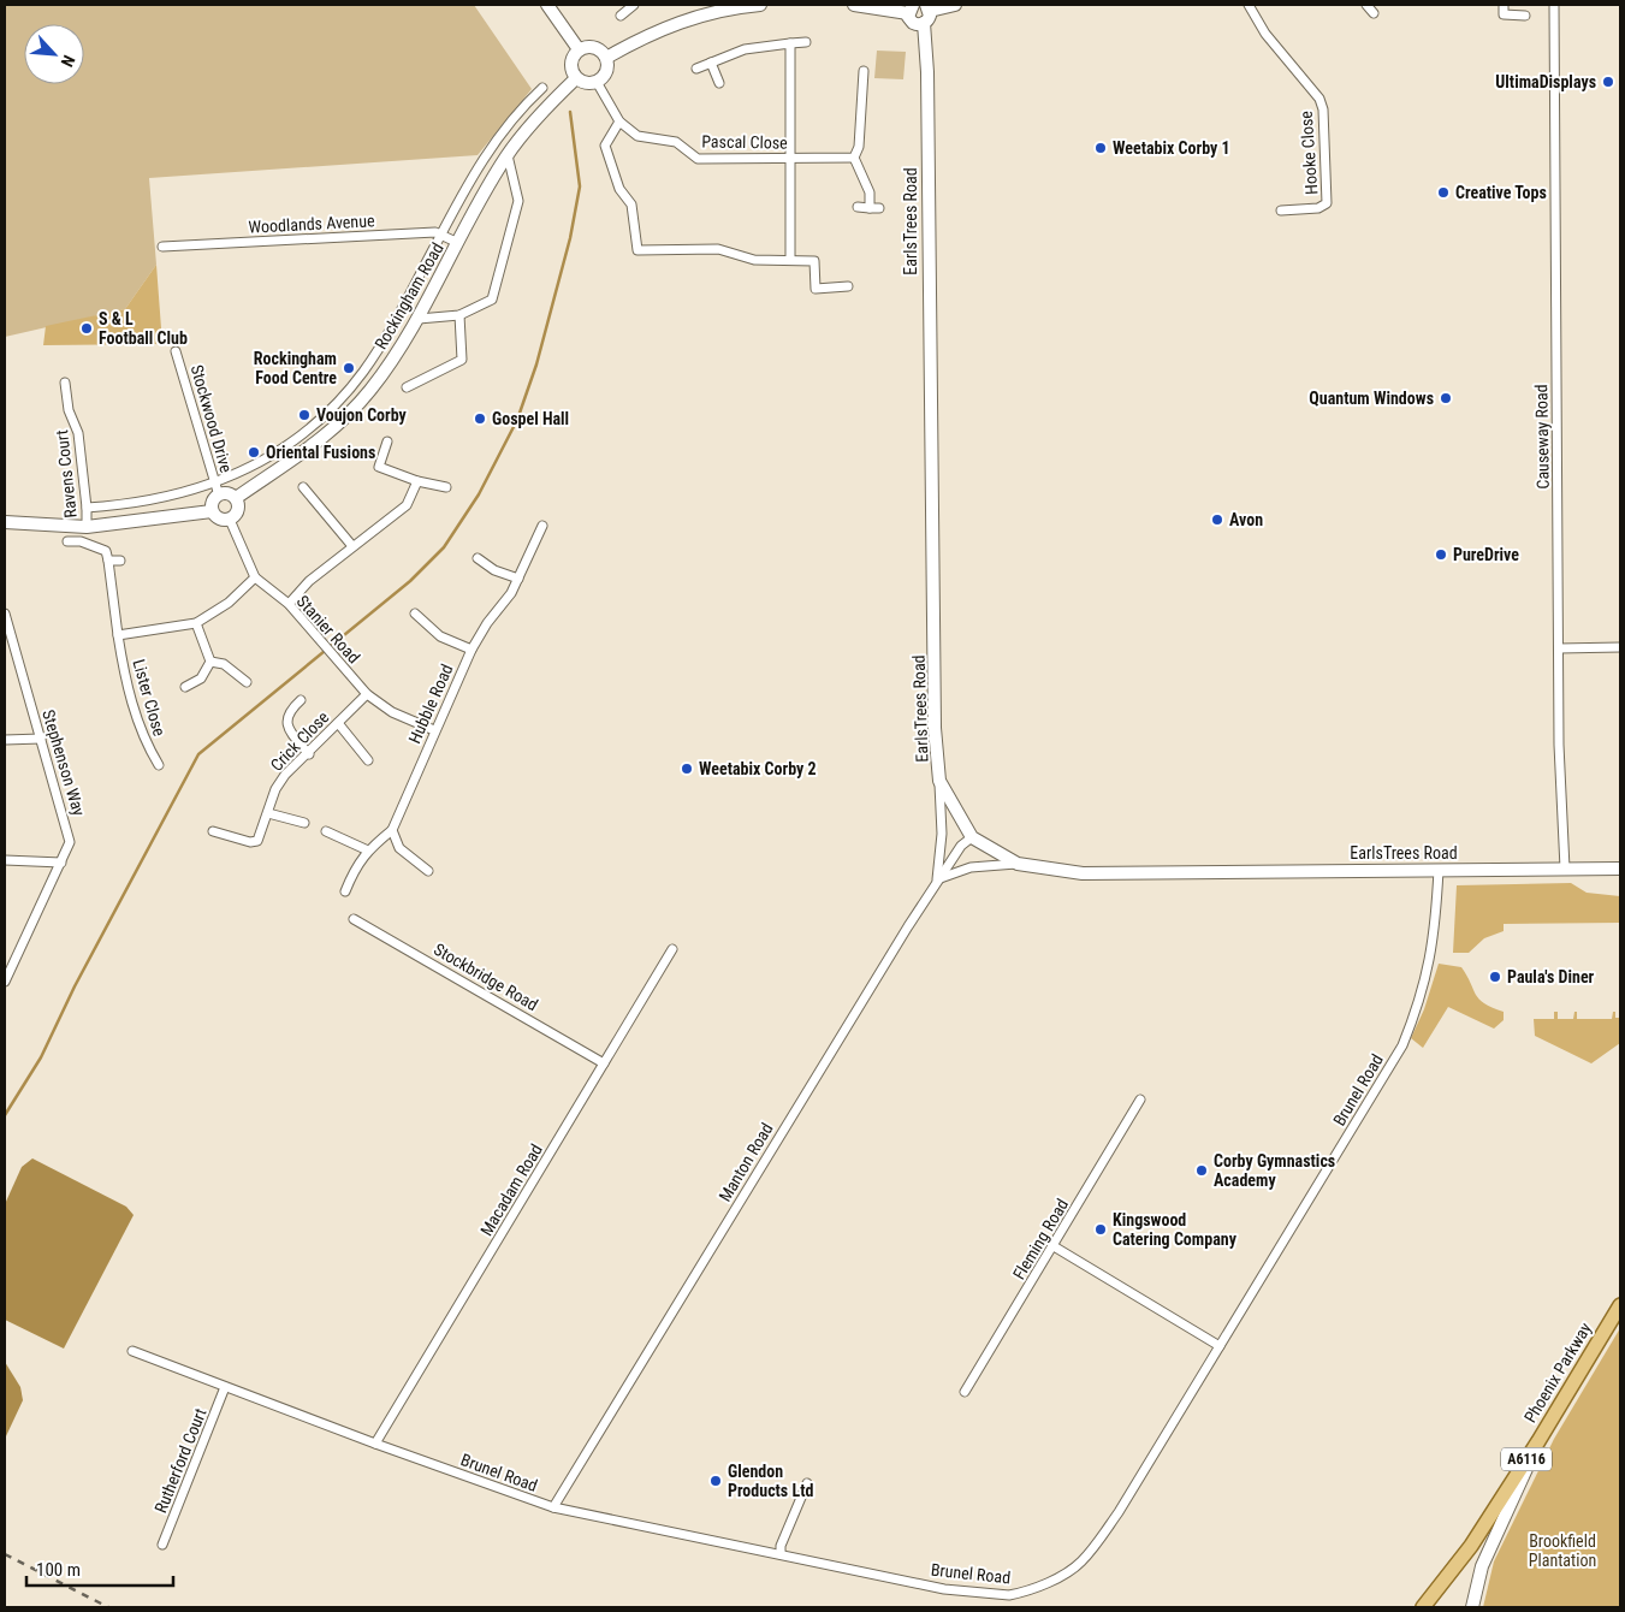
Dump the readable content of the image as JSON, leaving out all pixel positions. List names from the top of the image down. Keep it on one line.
{"streets":{"main road":["Phoenix Parkway","A6116"],"street":["Pascal Close","Hooke Close","EarlsTrees Road","Woodlands Avenue","Rockingham Road","Stockwood Drive","Causeway Road","Ravens Court","Stanier Road","Lister Close","Hubble Road","Crick Close","Stephenson Way","Stockbridge Road","Brunel Road","Manton Road","Macadam Road","Fleming Road","Rutherford Court"]},"crossings":[["Pascal Close","Rockingham Road"],["EarlsTrees Road","Causeway Road"],["EarlsTrees Road","Brunel Road"],["EarlsTrees Road","Manton Road"],["Rockingham Road","Stockwood Drive"],["Rockingham Road","Stanier Road"],["Stockwood Drive","Stanier Road"],["Stanier Road","Hubble Road"],["Stanier Road","Crick Close"],["Stockbridge Road","Macadam Road"],["Brunel Road","Manton Road"],["Brunel Road","Macadam Road"],["Brunel Road","Rutherford Court"]],"parks":["Brookfield Plantation"],"places":["UltimaDisplays","Weetabix Corby 1","Creative Tops","S & L Football Club","Rockingham Food Centre","Quantum Windows","Voujon Corby","Gospel Hall","Oriental Fusions","Avon","PureDrive","Weetabix Corby 2","Paula's Diner","Corby Gymnastics Academy","Kingswood Catering Company","Glendon Products Ltd"],"scale_bar":"100 m","north":"bottom right"}
